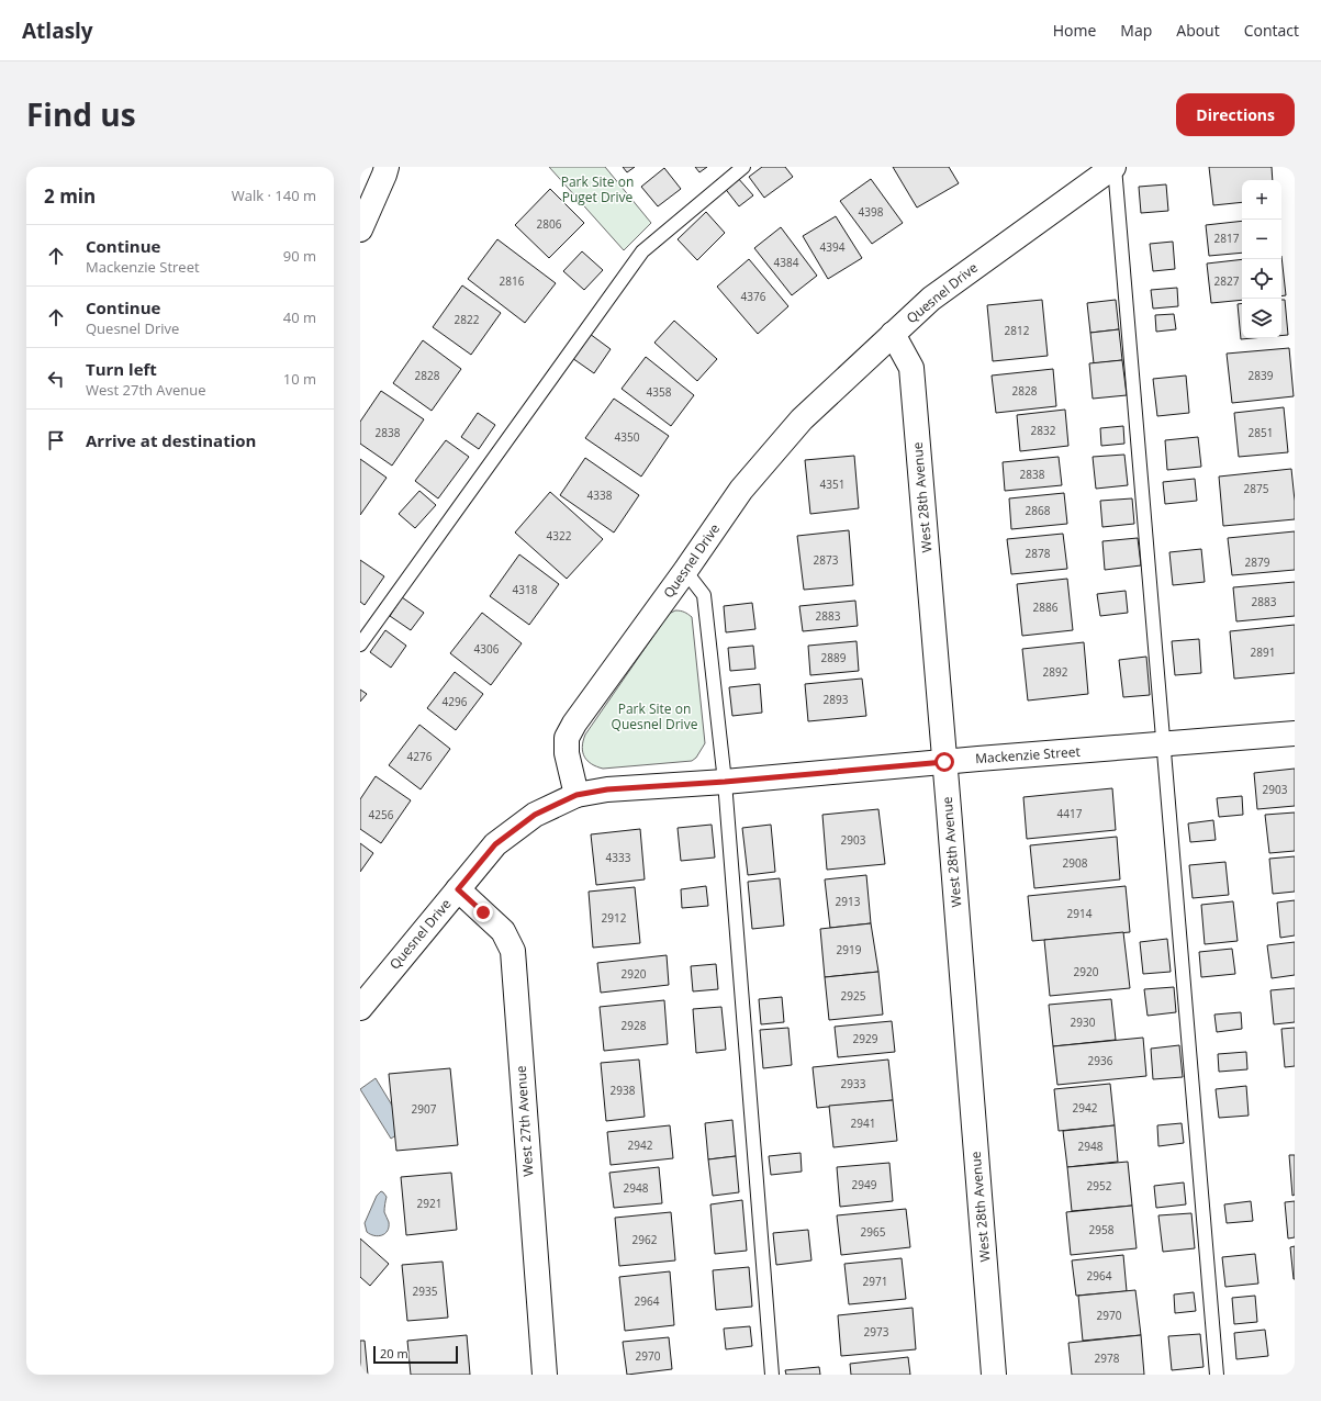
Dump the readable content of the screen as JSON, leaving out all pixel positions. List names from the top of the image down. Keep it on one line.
{"streets":{"street":["Quesnel Drive","West 28th Avenue","Mackenzie Street","West 27th Avenue"]},"crossings":[["Quesnel Drive","West 28th Avenue"],["Quesnel Drive","Mackenzie Street"],["Quesnel Drive","West 27th Avenue"],["West 28th Avenue","Mackenzie Street"]],"parks":["Park Site on Puget Drive","Park Site on Quesnel Drive"],"house_numbers":["4398","2806","2817","4394","4384","2816","2827","4376","2822","2812","2828","2839","2828","4358","2832","2838","2851","4350","2838","4351","2875","4338","2868","4322","2878","2873","2879","4318","2883","2886","2883","4306","2891","2889","2892","2893","4296","4276","2903","4417","4256","2903","4333","2908","2913","2914","2912","2919","2920","2920","2925","2930","2928","2929","2936","2933","2938","2942","2907","2941","2942","2948","2949","2952","2948","2921","2958","2965","2962","2964","2971","2935","2964","2970","2973","2970","2978"],"scale_bar":"20 m","page":{"header":"Atlasly","nav":["Home","Map","About","Contact"],"title":"Find us","buttons":"Directions","heading":["2 min","Walk · 140 m"],"map_buttons":["+","−"],"list":[["Continue","Mackenzie Street","90 m"],["Continue","Quesnel Drive","40 m"],["Turn left","West 27th Avenue","10 m"],"Arrive at destination"],"scale":"20 m"}}
